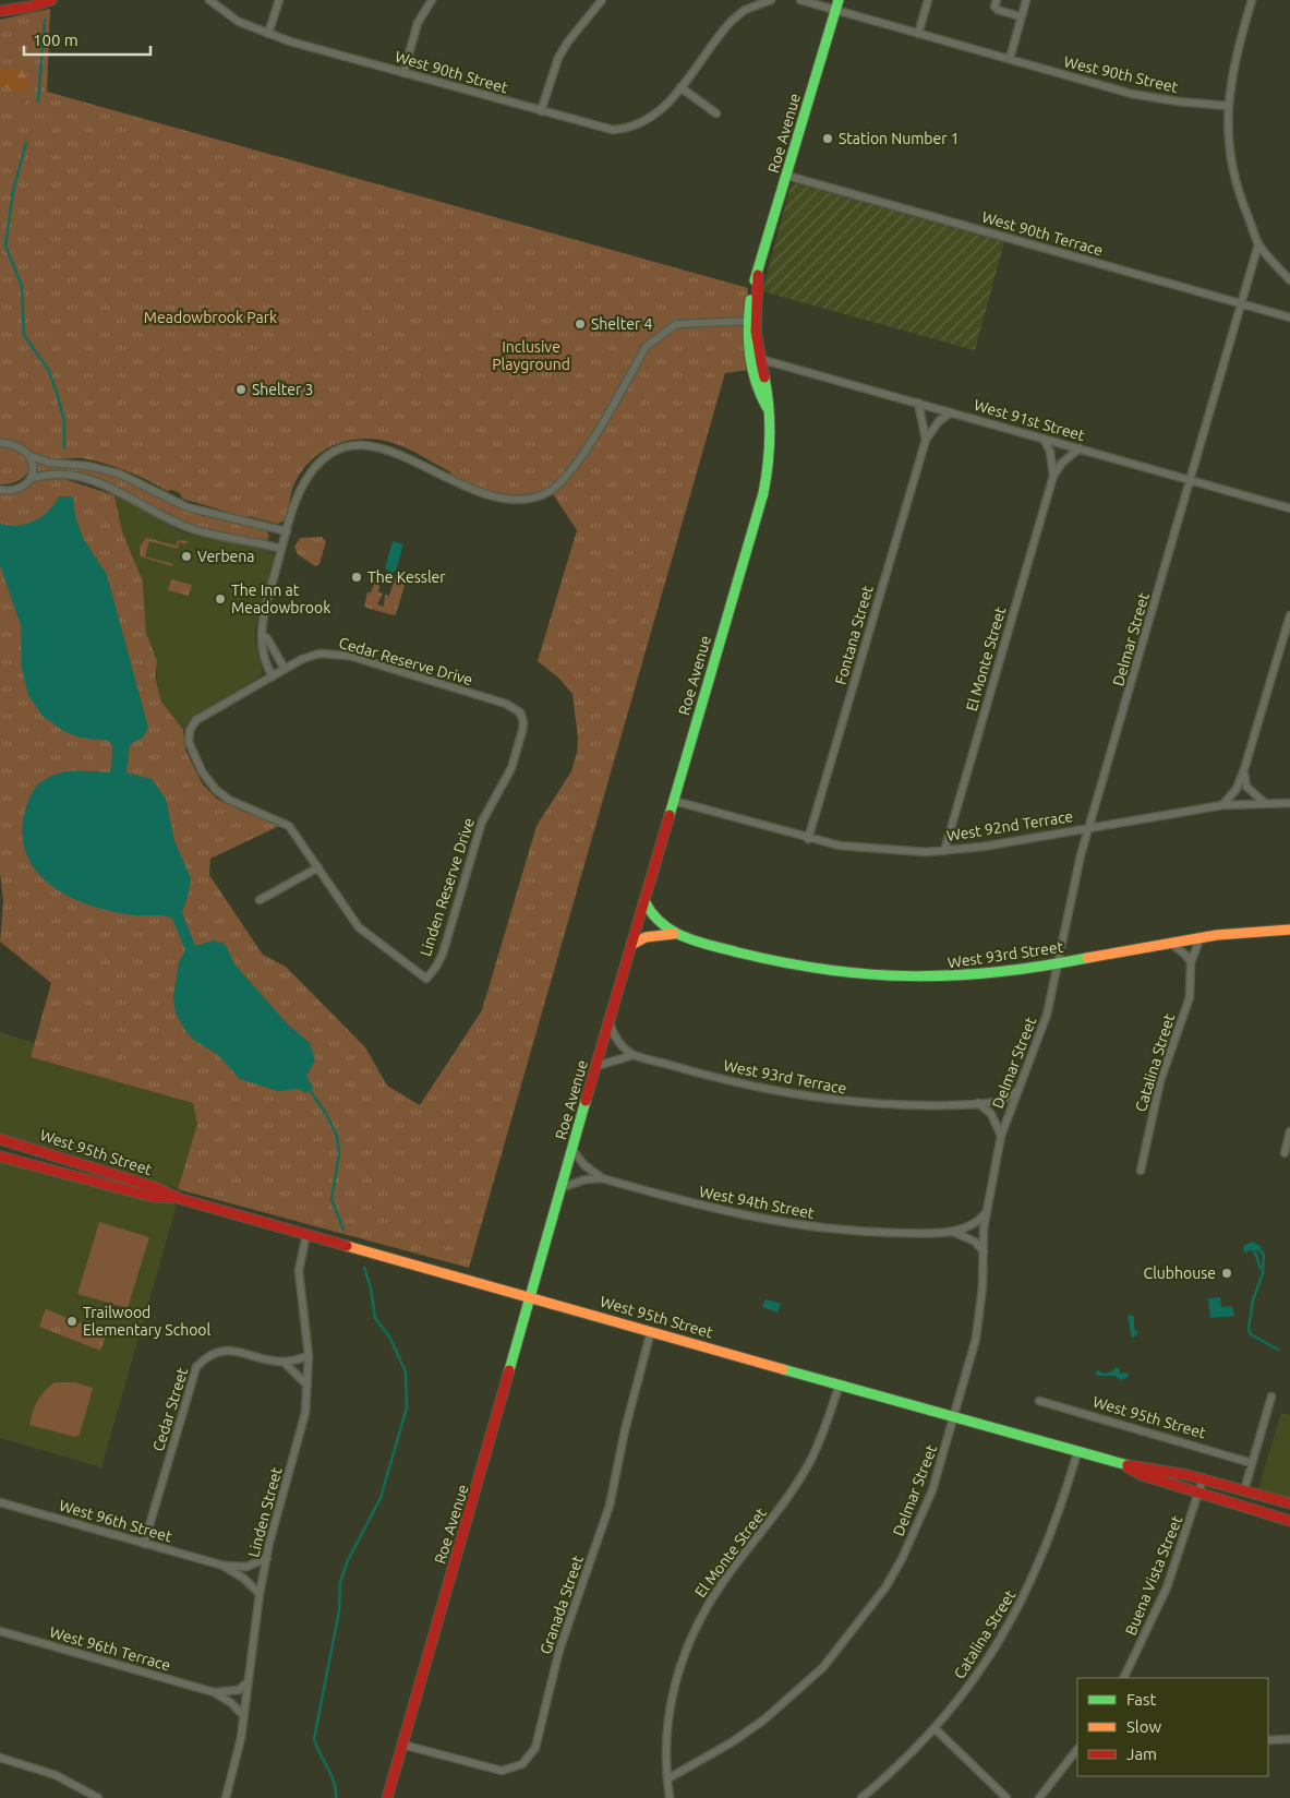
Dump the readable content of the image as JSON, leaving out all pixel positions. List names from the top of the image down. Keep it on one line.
{"streets":{"main road":["Roe Avenue","West 93rd Street","West 95th Street"],"street":["West 90th Street","West 90th Terrace","West 91st Street","Fontana Street","Delmar Street","El Monte Street","Cedar Reserve Drive","West 92nd Terrace","Linden Reserve Drive","Catalina Street","West 93rd Terrace","West 94th Street","Cedar Street","Linden Street","West 96th Street","Buena Vista Street","Granada Street","West 96th Terrace"]},"crossings":[["West 90th Street","Roe Avenue"],["Roe Avenue","West 90th Terrace"],["Roe Avenue","West 91st Street"],["Roe Avenue","West 92nd Terrace"],["Roe Avenue","West 93rd Street"],["Roe Avenue","West 95th Street"],["Roe Avenue","West 94th Street"],["Roe Avenue","Granada Street"],["West 90th Terrace","Delmar Street"],["West 91st Street","Fontana Street"],["West 91st Street","Delmar Street"],["West 91st Street","El Monte Street"],["Fontana Street","West 92nd Terrace"],["Delmar Street","El Monte Street"],["Delmar Street","West 92nd Terrace"],["Delmar Street","West 93rd Street"],["Delmar Street","West 93rd Terrace"],["Delmar Street","West 95th Street"],["Delmar Street","West 94th Street"],["El Monte Street","West 92nd Terrace"],["El Monte Street","West 95th Street"],["Cedar Reserve Drive","Linden Reserve Drive"],["West 93rd Street","Catalina Street"],["Catalina Street","West 95th Street"],["West 95th Street","Linden Street"],["West 95th Street","Buena Vista Street"],["West 95th Street","Granada Street"],["Cedar Street","Linden Street"],["Cedar Street","West 96th Street"],["Linden Street","West 96th Street"],["Linden Street","West 96th Terrace"]],"parks":["Meadowbrook Park","Inclusive Playground"],"places":["Station Number 1","Shelter 4","Shelter 3","Verbena","The Kessler","The Inn at Meadowbrook","Clubhouse","Trailwood Elementary School"],"legend":["Fast","Slow","Jam"],"scale_bar":"100 m"}
